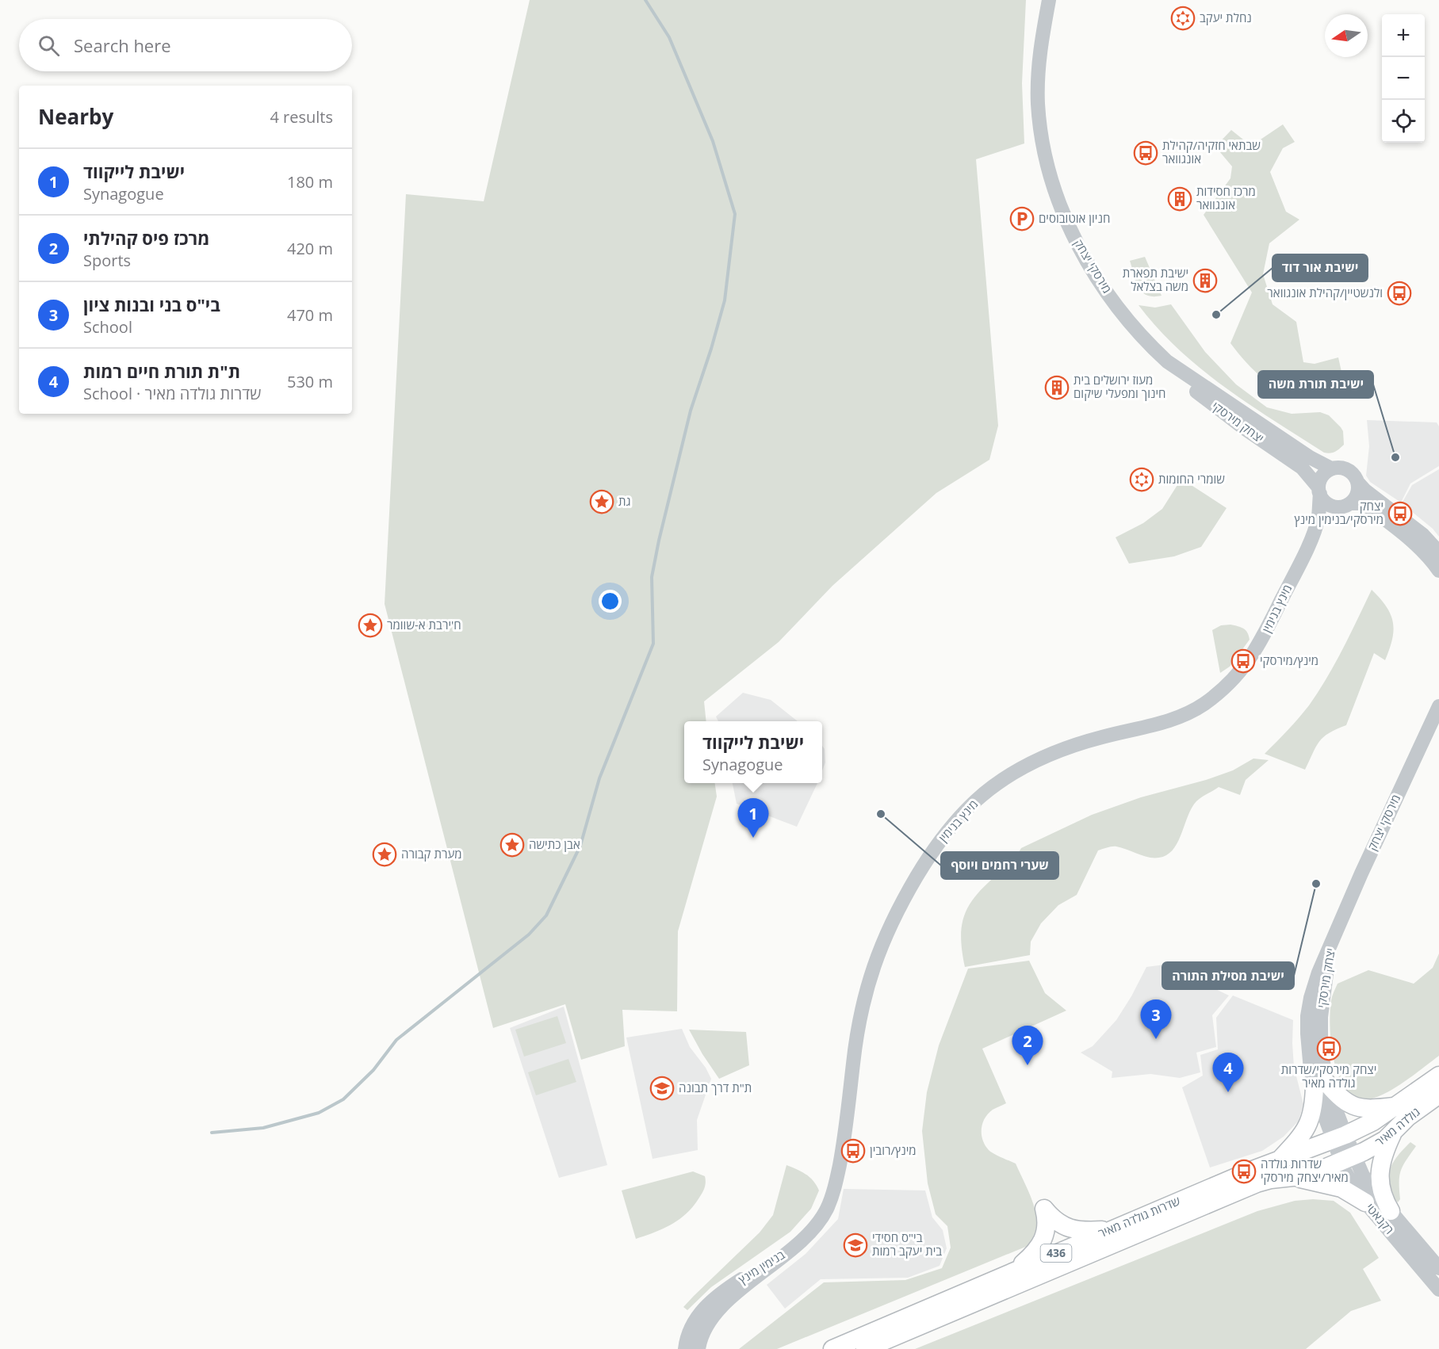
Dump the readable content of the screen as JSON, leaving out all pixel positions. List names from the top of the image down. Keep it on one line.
{"streets":{"main road":["גולדה מאיר","שדרות גולדה מאיר","436"],"street":["מירסקי יצחק","יצחק מירסקי","מינץ בנימין","רקנאטי","בנימין מינץ"]},"crossings":[["מירסקי יצחק","יצחק מירסקי"],["יצחק מירסקי","שדרות גולדה מאיר"],["יצחק מירסקי","רקנאטי"],["מינץ בנימין","בנימין מינץ"],["גולדה מאיר","שדרות גולדה מאיר"],["גולדה מאיר","רקנאטי"],["שדרות גולדה מאיר","רקנאטי"]],"places":{"synagogue":["נחלת יעקב","שומרי החומות"],"bus stop":["שבתאי חזקיה/קהילת אונגוואר","ולנשטיין/קהילת אונגוואר","יצחק מירסקי/בנימין מינץ","מינץ/מירסקי","יצחק מירסקי/שדרות גולדה מאיר","מינץ/רובין","שדרות גולדה מאיר/יצחק מירסקי"],"building":["מרכז חסידות אונגוואר","ישיבת תפארת משה בצלאל","מעוז ירושלים בית חינוך ומפעלי שיקום"],"parking":["חניון אוטובוסים"],"other":["ישיבת אור דוד","ישיבת תורת משה","שערי רחמים ויוסף","ישיבת מסילת התורה"],"place":["גת","ח'ירבת א-שוומר","אבן כתישה","מערת קבורה"],"school or university":["ת\"ת דרך תבונה","בי\"ס חסידי בית יעקב רמות"]},"north":"left","page":{"map_buttons":["+","−"],"search":"Search here","heading":["Nearby","4 results"],"list":[{"mark":"1","name":"ישיבת לייקווד","note":"Synagogue","value":"180 m"},{"mark":"2","name":"מרכז פיס קהילתי","note":"Sports","value":"420 m"},{"mark":"3","name":"בי\"ס בני ובנות ציון","note":"School","value":"470 m"},{"mark":"4","name":"ת\"ת תורת חיים רמות","note":"School · שדרות גולדה מאיר","value":"530 m"}],"popup":["ישיבת לייקווד","Synagogue"],"pins":["1","3","2","4"]}}
